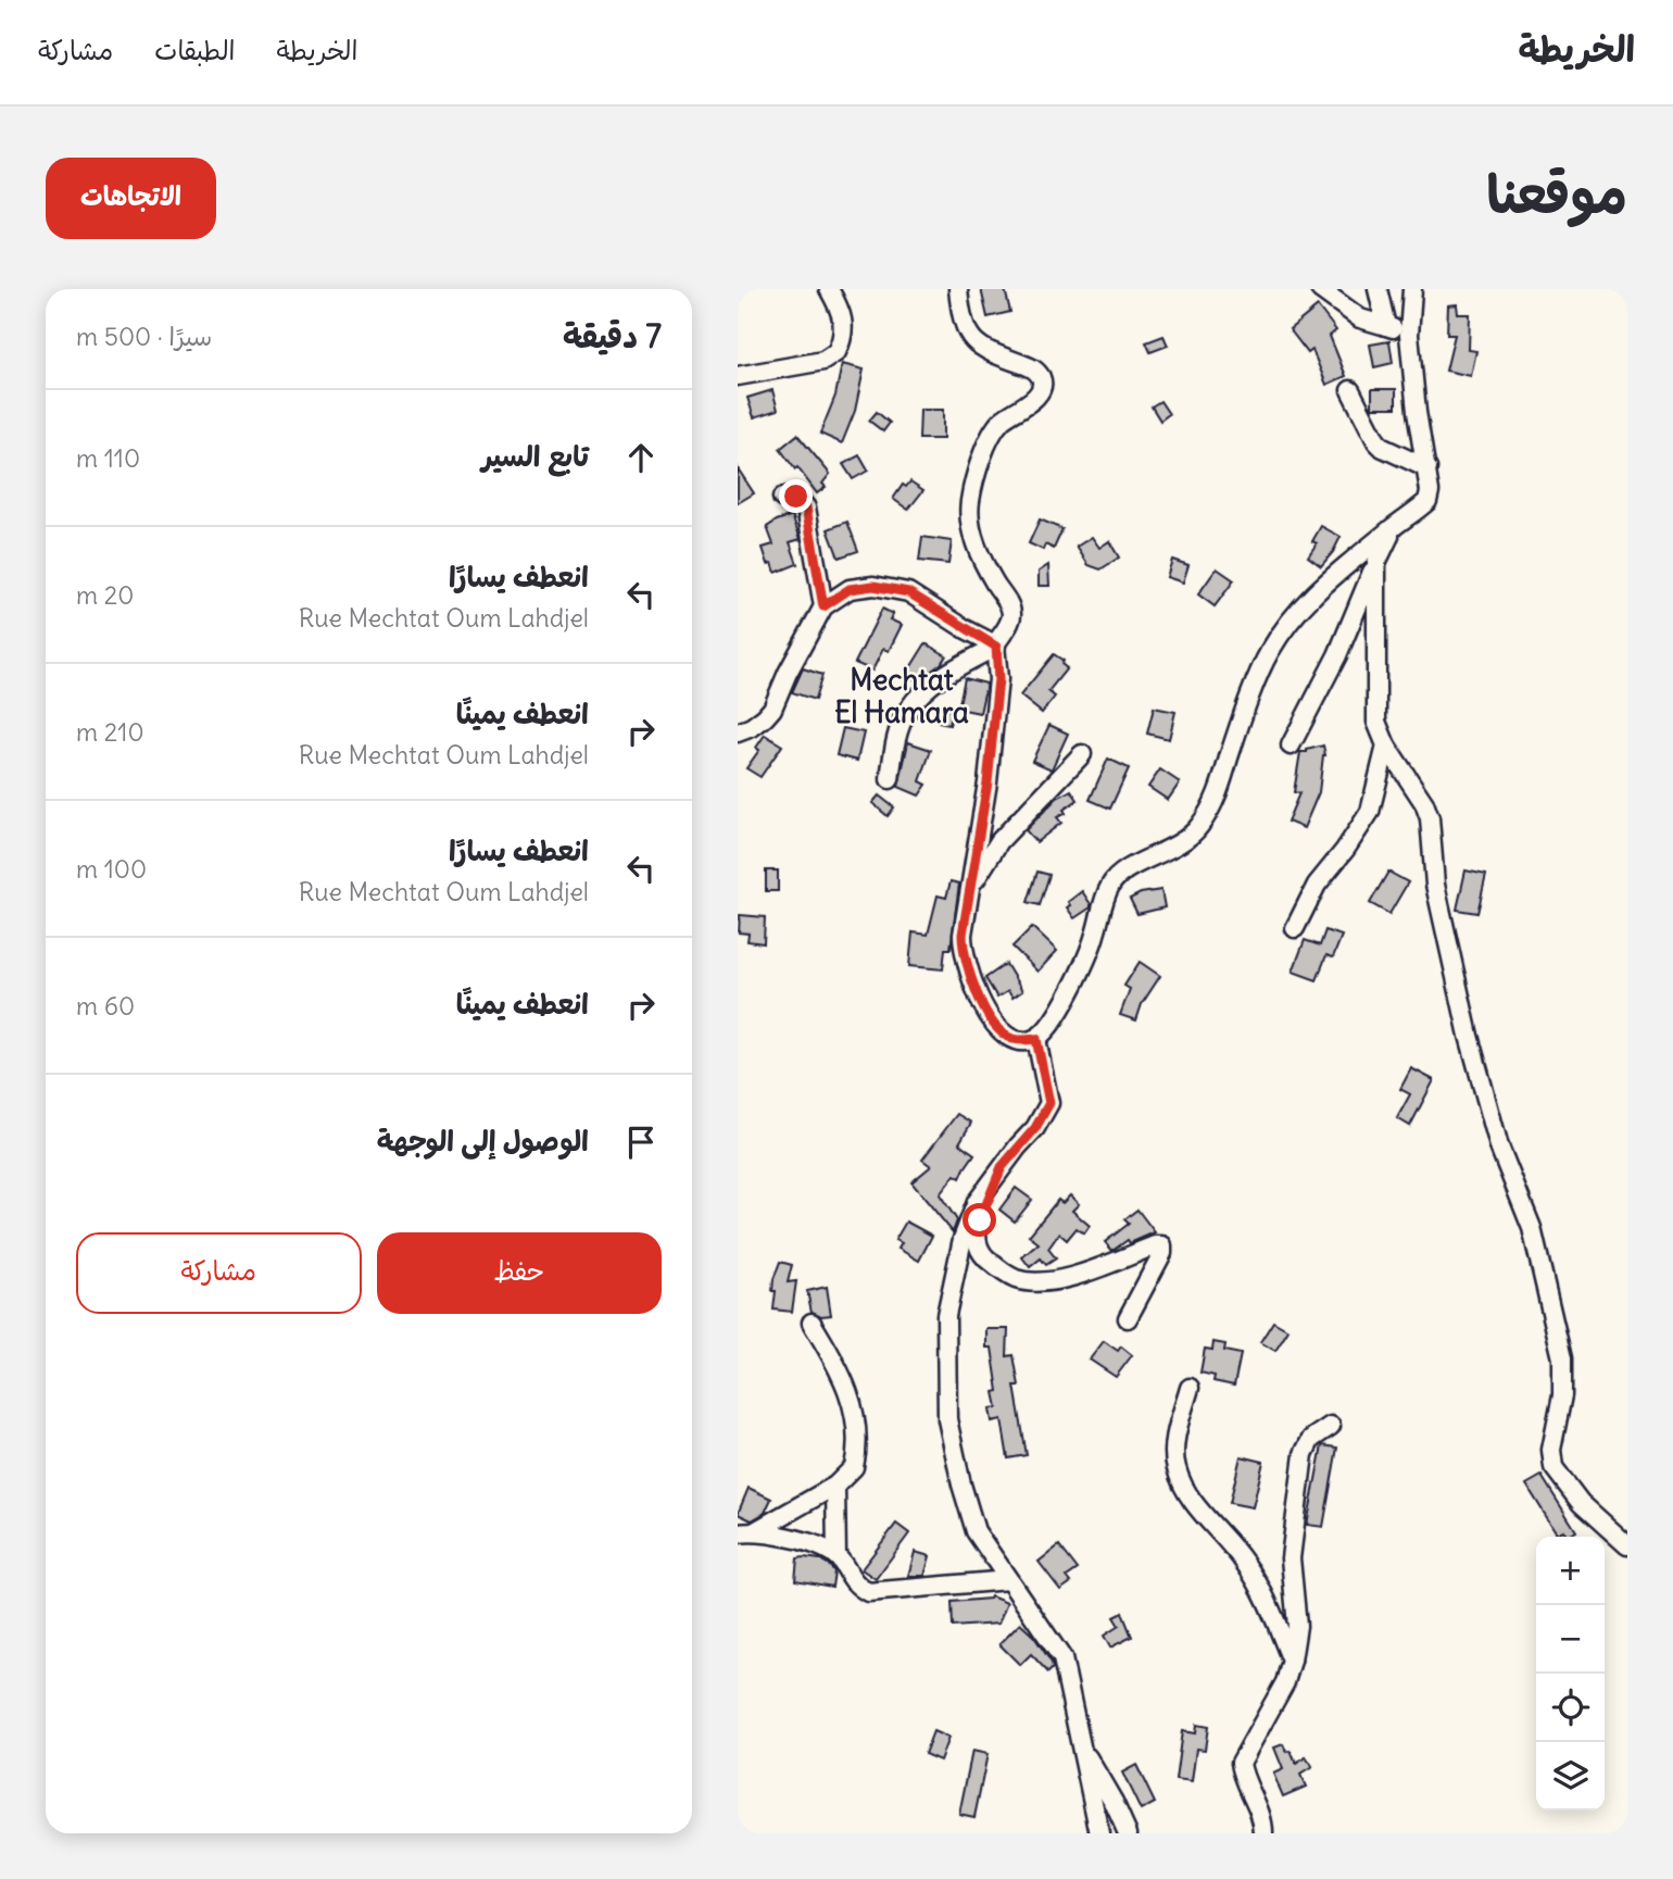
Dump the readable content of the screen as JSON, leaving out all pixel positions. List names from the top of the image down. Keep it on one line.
{"districts":["Mechtat El Hamara"],"page":{"header":"الخريطة","nav":["الخريطة","الطبقات","مشاركة"],"title":"موقعنا","buttons":["الاتجاهات",["حفظ","مشاركة"]],"heading":["7 دقيقة","سيرًا · 500 m"],"list":[["تابع السير","110 m"],["انعطف يسارًا","Rue Mechtat Oum Lahdjel","20 m"],["انعطف يمينًا","Rue Mechtat Oum Lahdjel","210 m"],["انعطف يسارًا","Rue Mechtat Oum Lahdjel","100 m"],["انعطف يمينًا","60 m"],"الوصول إلى الوجهة"],"map_buttons":["+","−"]}}
